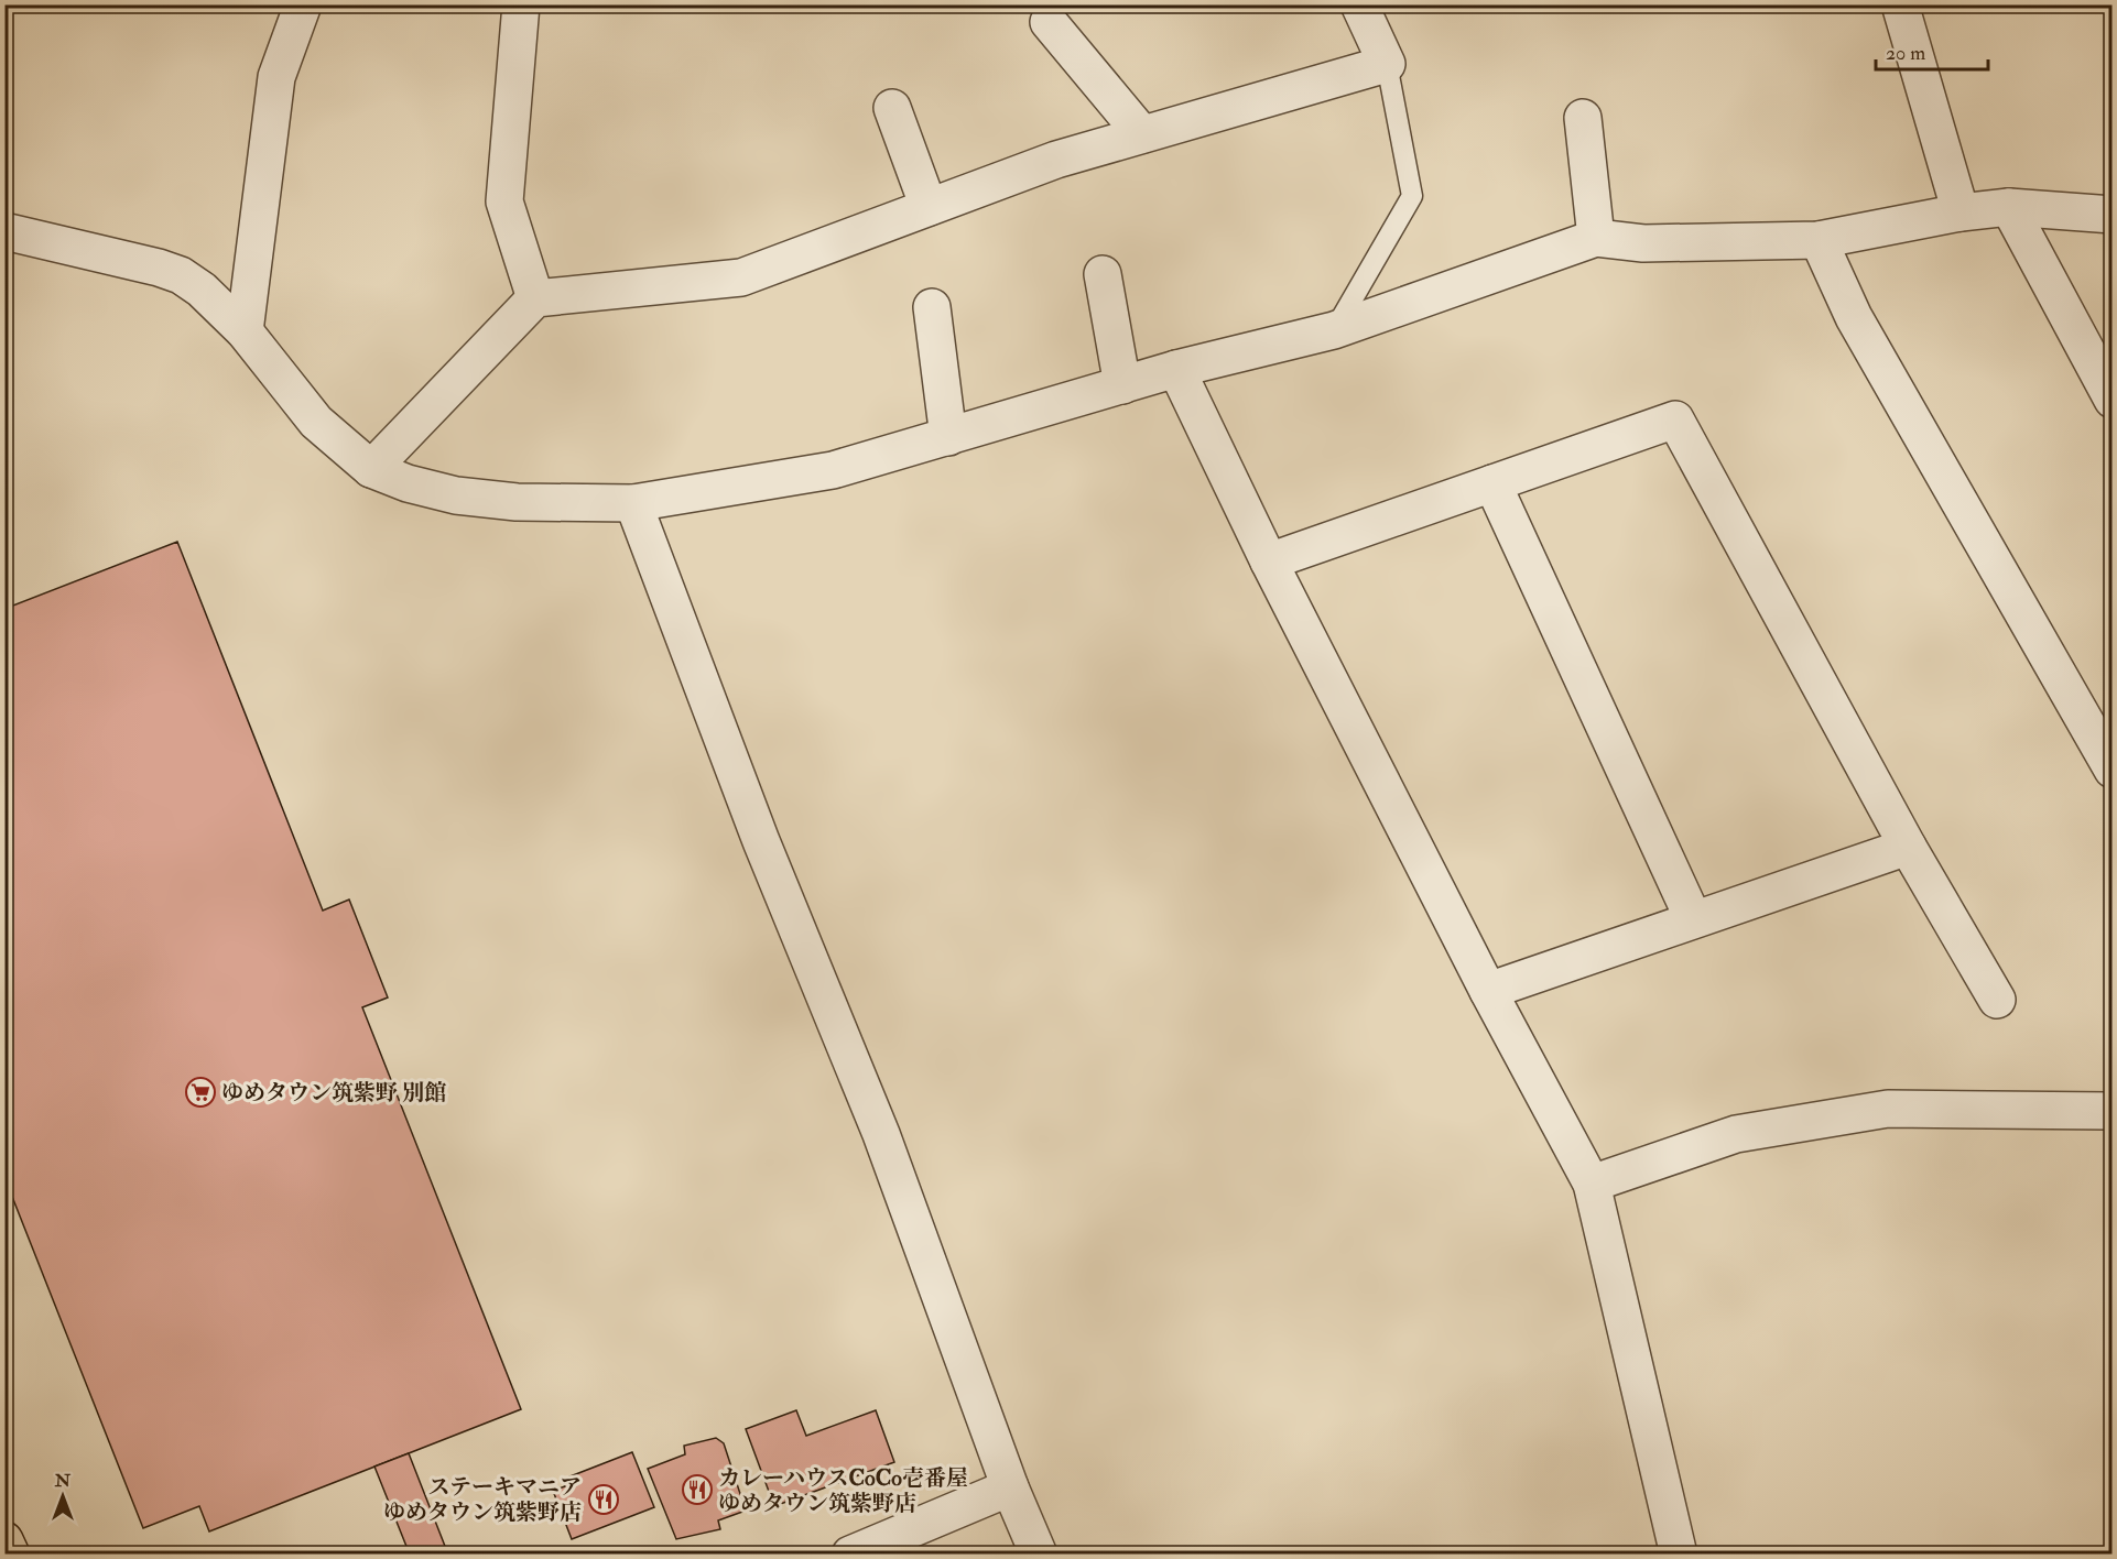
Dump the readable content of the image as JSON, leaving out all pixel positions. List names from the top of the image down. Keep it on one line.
{"places":{"supermarket":["ゆめタウン筑紫野 別館"],"restaurant":["カレーハウスCoCo壱番屋 ゆめタウン筑紫野店","ステーキマニア ゆめタウン筑紫野店"]},"scale_bar":"20 m","north":"top"}
